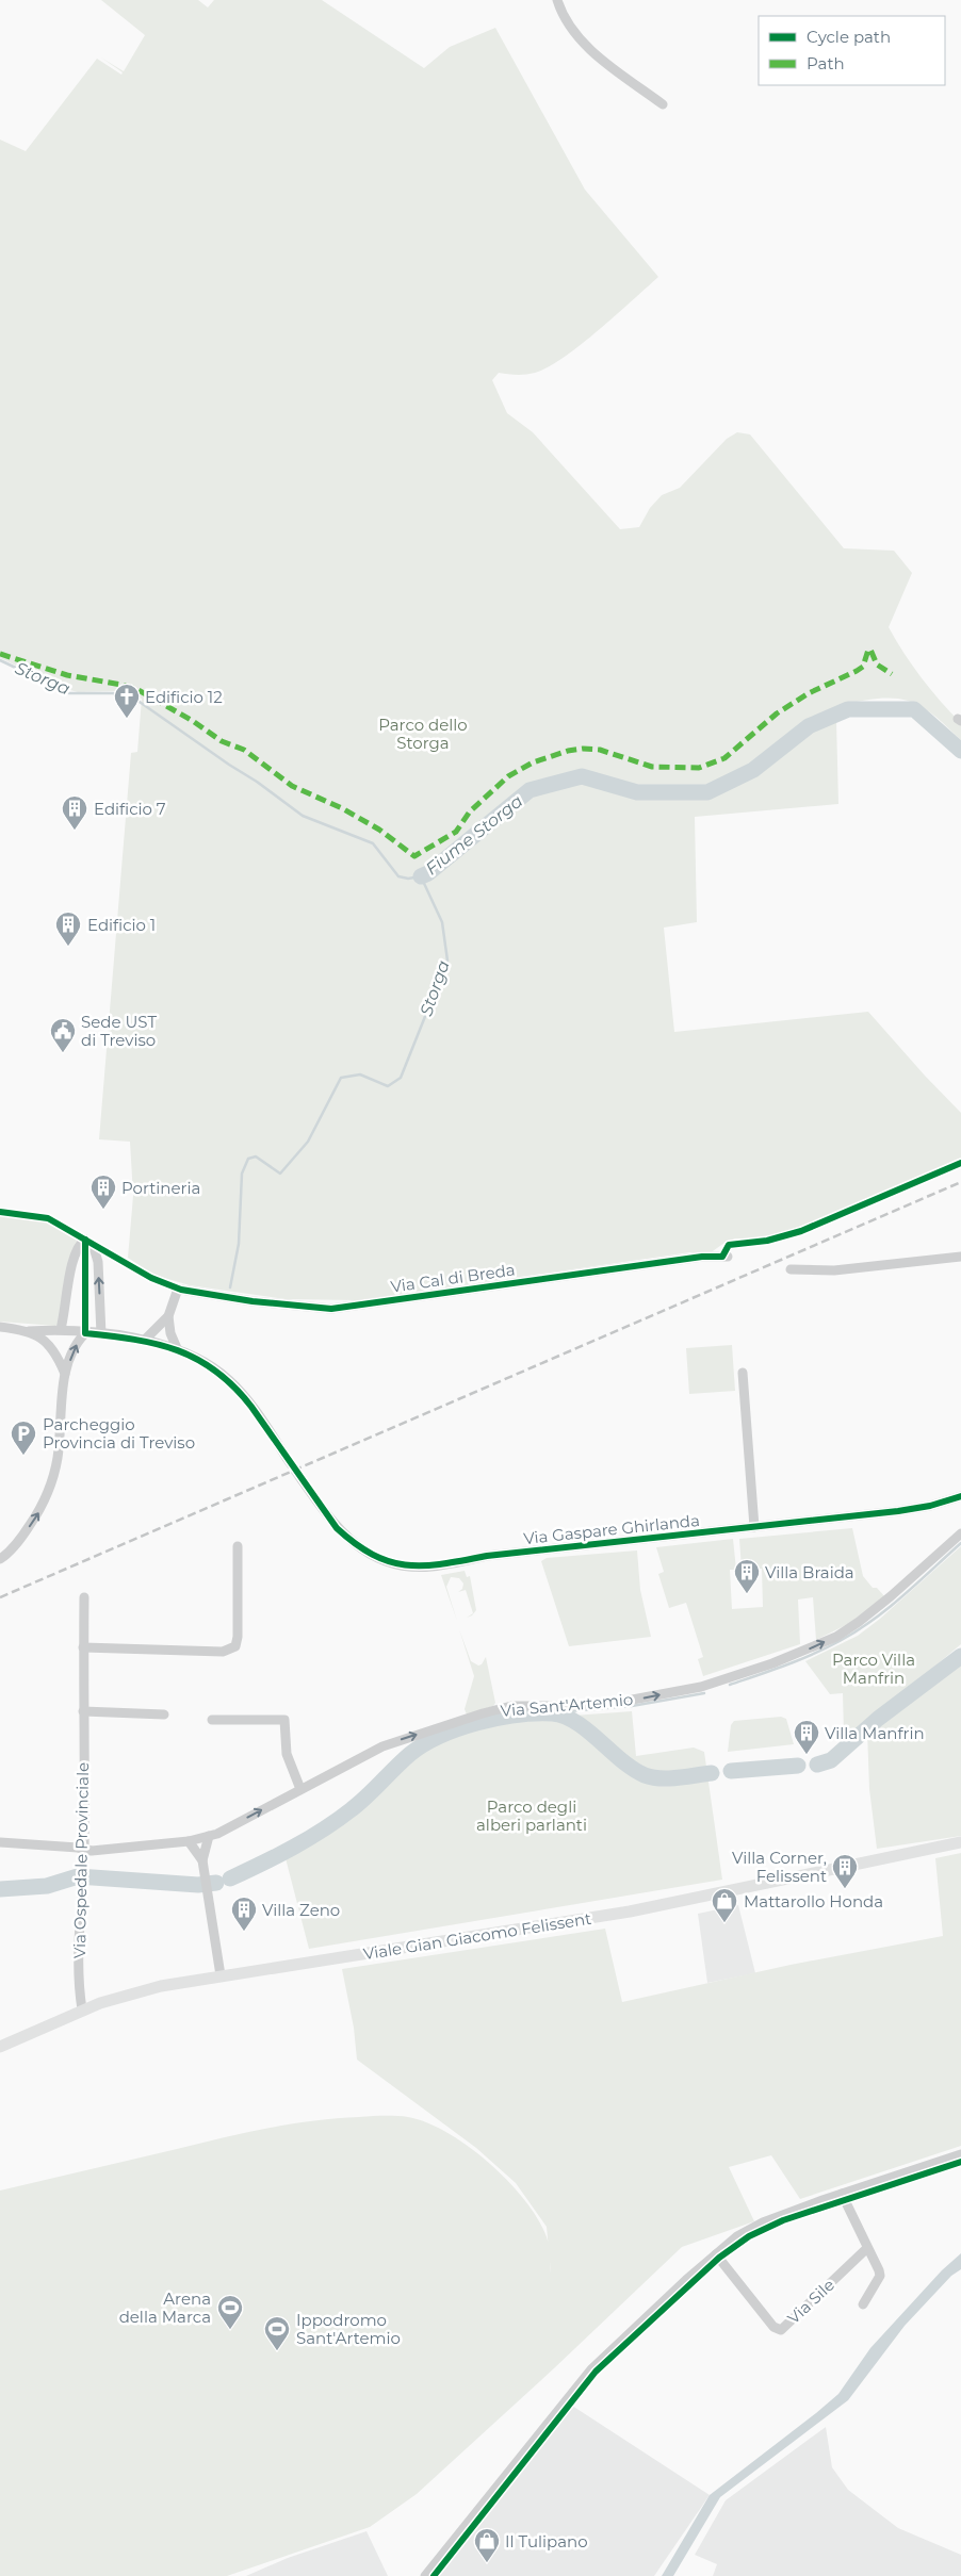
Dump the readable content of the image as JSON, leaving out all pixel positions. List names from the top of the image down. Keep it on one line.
{"streets":{"main road":["Viale Gian Giacomo Felissent"],"street":["Via Cal di Breda","Via Gaspare Ghirlanda","Via Sant'Artemio","Via Ospedale Provinciale","Via Sile"]},"crossings":[["Via Sant'Artemio","Via Ospedale Provinciale"],["Via Ospedale Provinciale","Viale Gian Giacomo Felissent"]],"one_way":["Via Sant'Artemio"],"water":["Storga","Fiume Storga"],"parks":["Parco dello Storga","Parco Villa Manfrin","Parco degli alberi parlanti"],"places":{"church":["Edificio 12"],"building":["Edificio 7","Edificio 1","Portineria","Villa Braida","Villa Manfrin","Villa Corner, Felissent","Villa Zeno"],"public building":["Sede UST di Treviso"],"parking":["Parcheggio Provincia di Treviso"],"shop":["Mattarollo Honda","Il Tulipano"],"sports":["Arena della Marca","Ippodromo Sant'Artemio"]},"legend":["Cycle path","Path"]}
